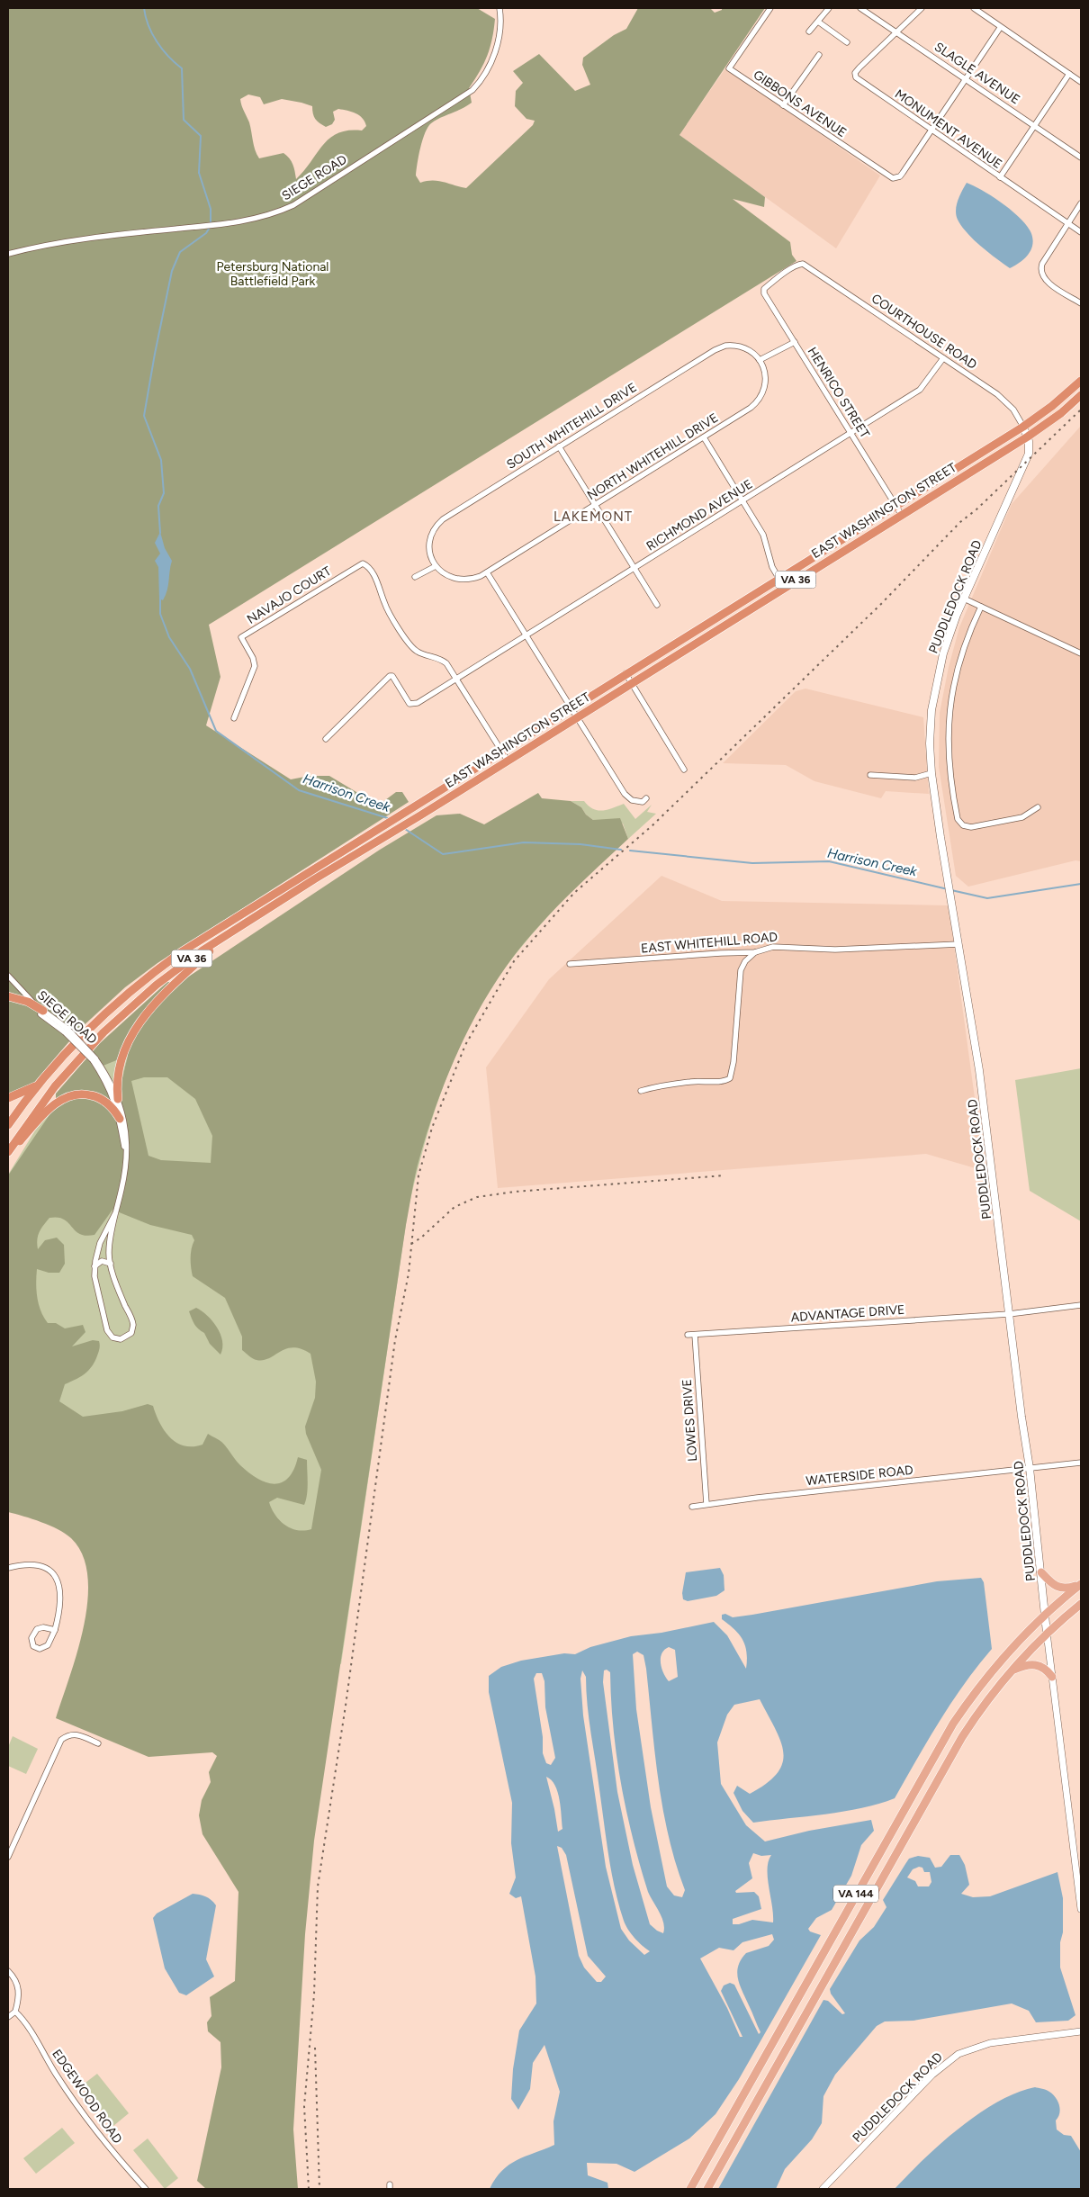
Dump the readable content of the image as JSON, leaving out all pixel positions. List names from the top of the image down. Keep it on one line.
{"streets":{"highway":["EAST WASHINGTON STREET","VA 36"],"main road":["PUDDLEDOCK ROAD","VA 144"],"street":["SLAGLE AVENUE","GIBBONS AVENUE","MONUMENT AVENUE","SIEGE ROAD","COURTHOUSE ROAD","HENRICO STREET","SOUTH WHITEHILL DRIVE","NORTH WHITEHILL DRIVE","RICHMOND AVENUE","NAVAJO COURT","EAST WHITEHILL ROAD","ADVANTAGE DRIVE","LOWES DRIVE","WATERSIDE ROAD","EDGEWOOD ROAD"]},"crossings":[["SLAGLE AVENUE","MONUMENT AVENUE"],["GIBBONS AVENUE","MONUMENT AVENUE"],["COURTHOUSE ROAD","HENRICO STREET"],["COURTHOUSE ROAD","EAST WASHINGTON STREET"],["COURTHOUSE ROAD","RICHMOND AVENUE"],["COURTHOUSE ROAD","PUDDLEDOCK ROAD"],["HENRICO STREET","EAST WASHINGTON STREET"],["HENRICO STREET","RICHMOND AVENUE"],["SOUTH WHITEHILL DRIVE","NORTH WHITEHILL DRIVE"],["EAST WASHINGTON STREET","PUDDLEDOCK ROAD"],["RICHMOND AVENUE","NAVAJO COURT"],["PUDDLEDOCK ROAD","EAST WHITEHILL ROAD"],["PUDDLEDOCK ROAD","ADVANTAGE DRIVE"],["PUDDLEDOCK ROAD","WATERSIDE ROAD"],["PUDDLEDOCK ROAD","VA 144"],["ADVANTAGE DRIVE","LOWES DRIVE"],["LOWES DRIVE","WATERSIDE ROAD"]],"districts":["LAKEMONT"],"water":["Harrison Creek"],"parks":["Petersburg National Battlefield Park"]}
